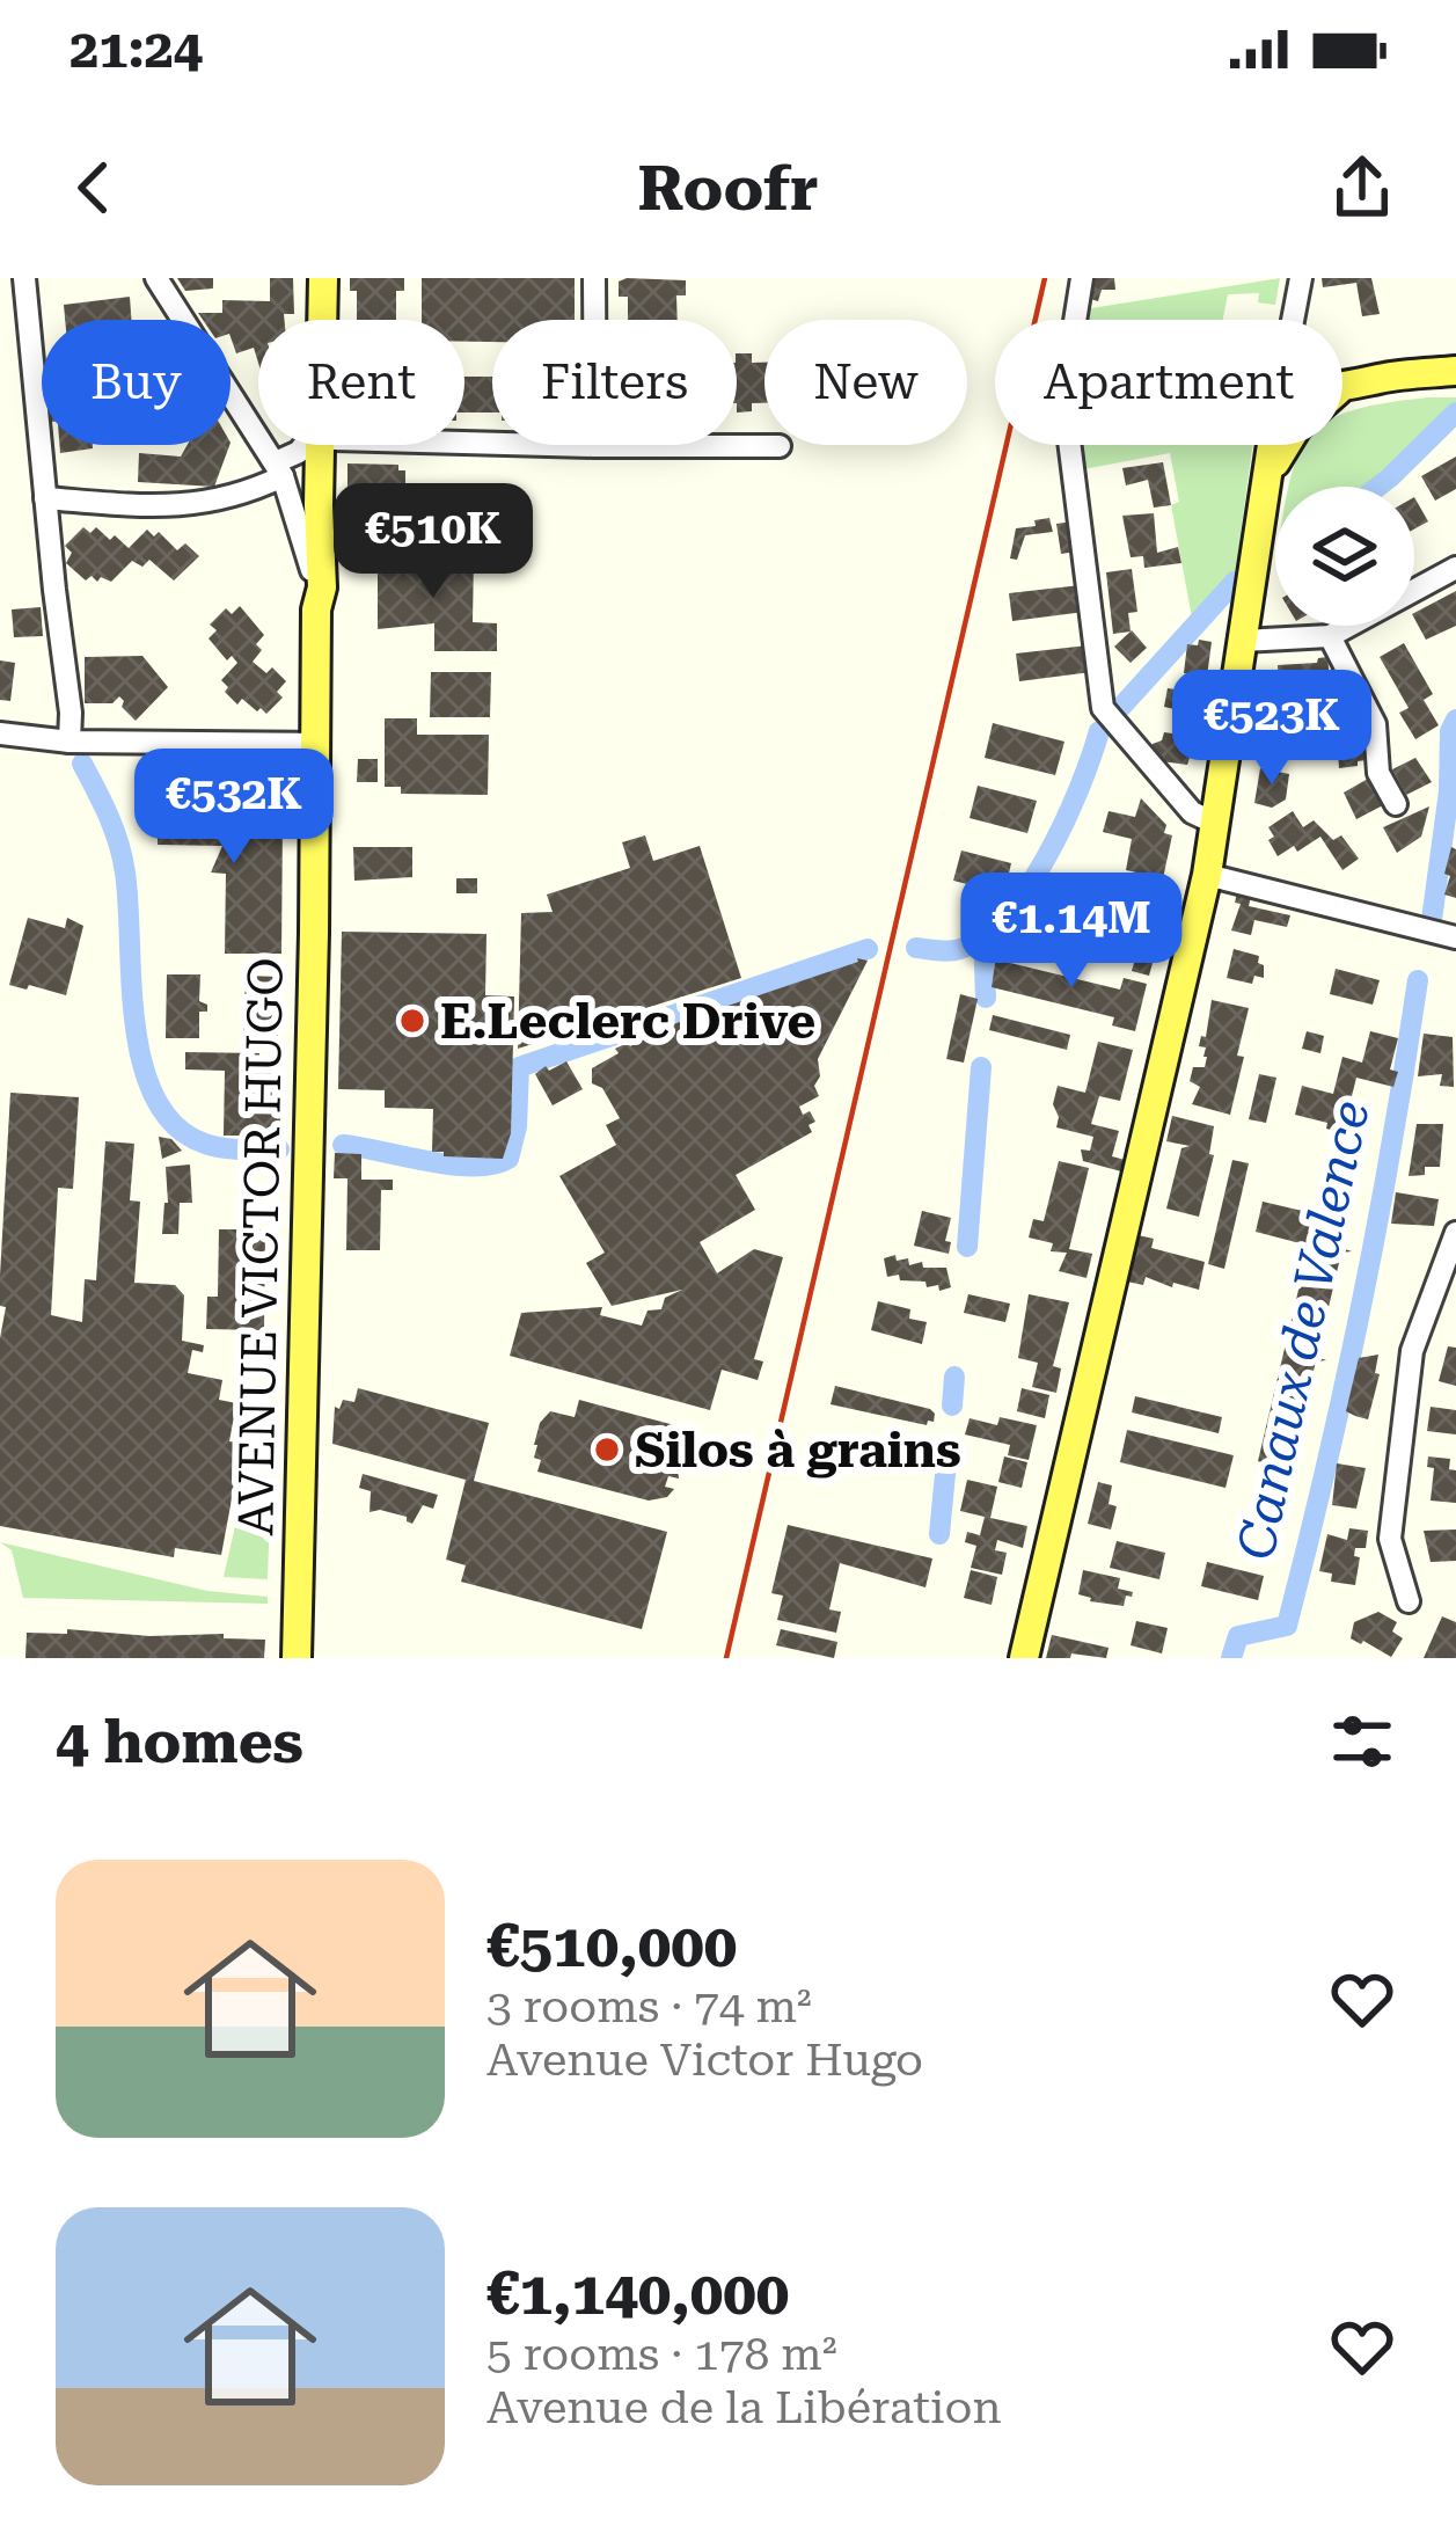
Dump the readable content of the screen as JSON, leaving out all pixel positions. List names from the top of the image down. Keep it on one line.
{"streets":{"main road":["AVENUE VICTOR HUGO"]},"water":["Canaux de Valence"],"places":["E.Leclerc Drive","Silos à grains"],"page":{"status":"21:24","header":"Roofr","chip":["Buy","Rent","Filters","New","Apartment"],"price":["€510K","€523K","€532K","€1.14M"],"heading":"4 homes","list":[{"name":"€510,000","note":"3 rooms · 74 m² · Avenue Victor Hugo"},{"name":"€1,140,000","note":"5 rooms · 178 m² · Avenue de la Libération"}]}}
